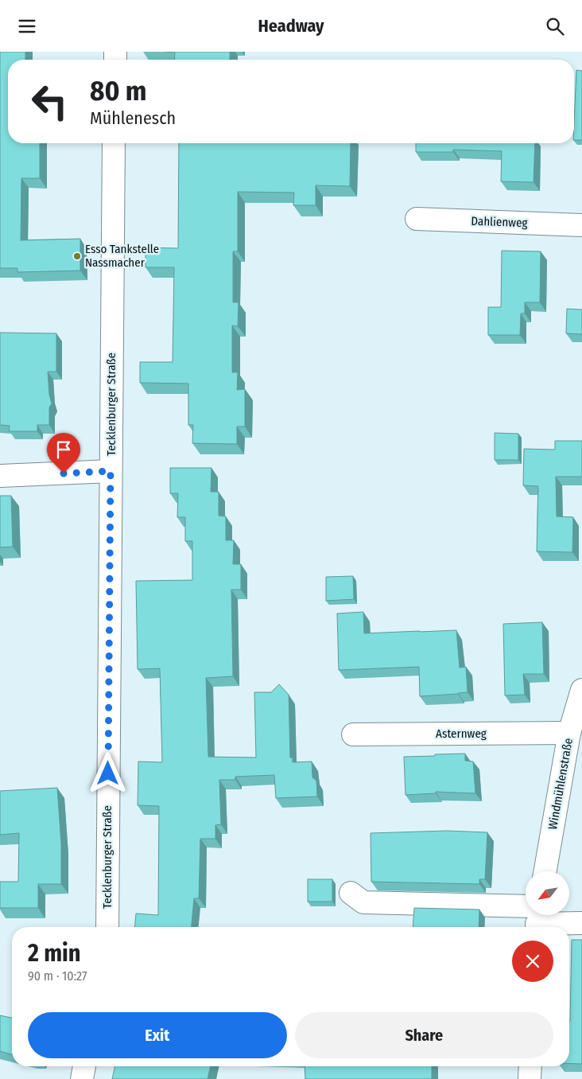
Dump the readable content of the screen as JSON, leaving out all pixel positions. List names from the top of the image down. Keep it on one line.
{"streets":{"street":["Dahlienweg","Tecklenburger Straße","Asternweg","Windmühlenstraße"]},"crossings":[["Asternweg","Windmühlenstraße"]],"places":["Esso Tankstelle Nassmacher"],"north":"bottom left","page":{"header":"Headway","turn":["80 m","Mühlenesch"],"heading":["2 min","90 m · 10:27"],"buttons":["Exit","Share"]}}
